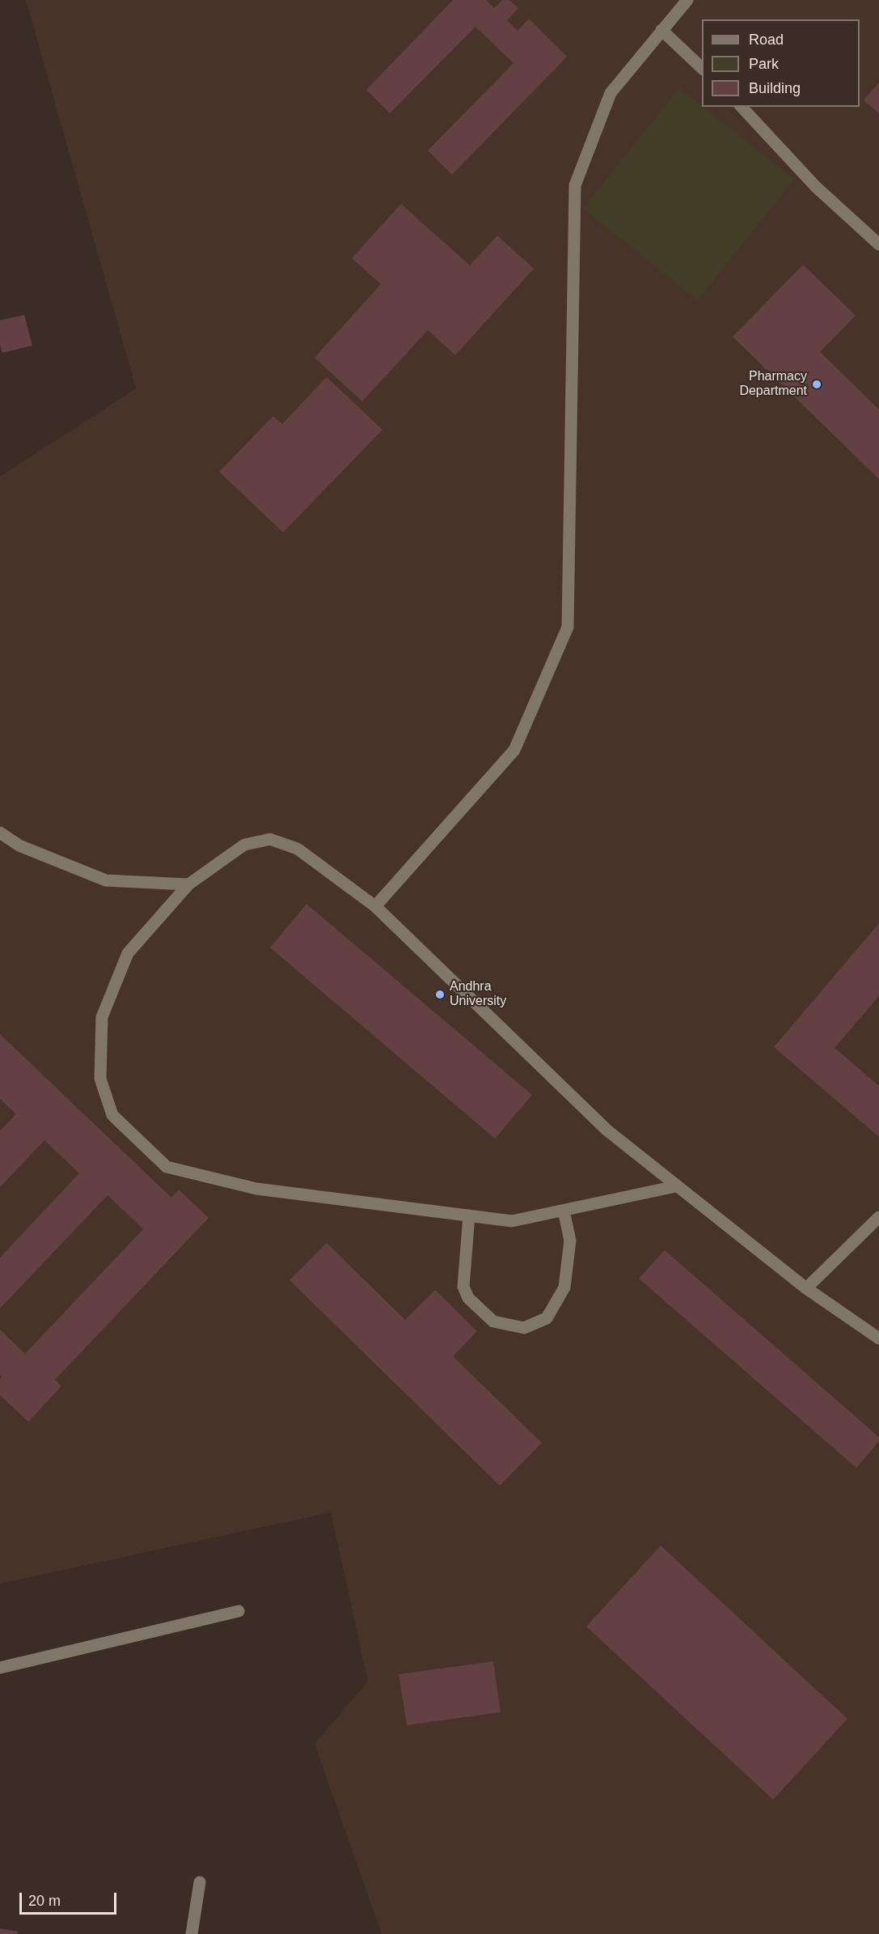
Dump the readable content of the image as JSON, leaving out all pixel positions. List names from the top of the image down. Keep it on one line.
{"places":["Pharmacy Department","Andhra University"],"legend":["Road","Park","Building"],"scale_bar":"20 m"}
